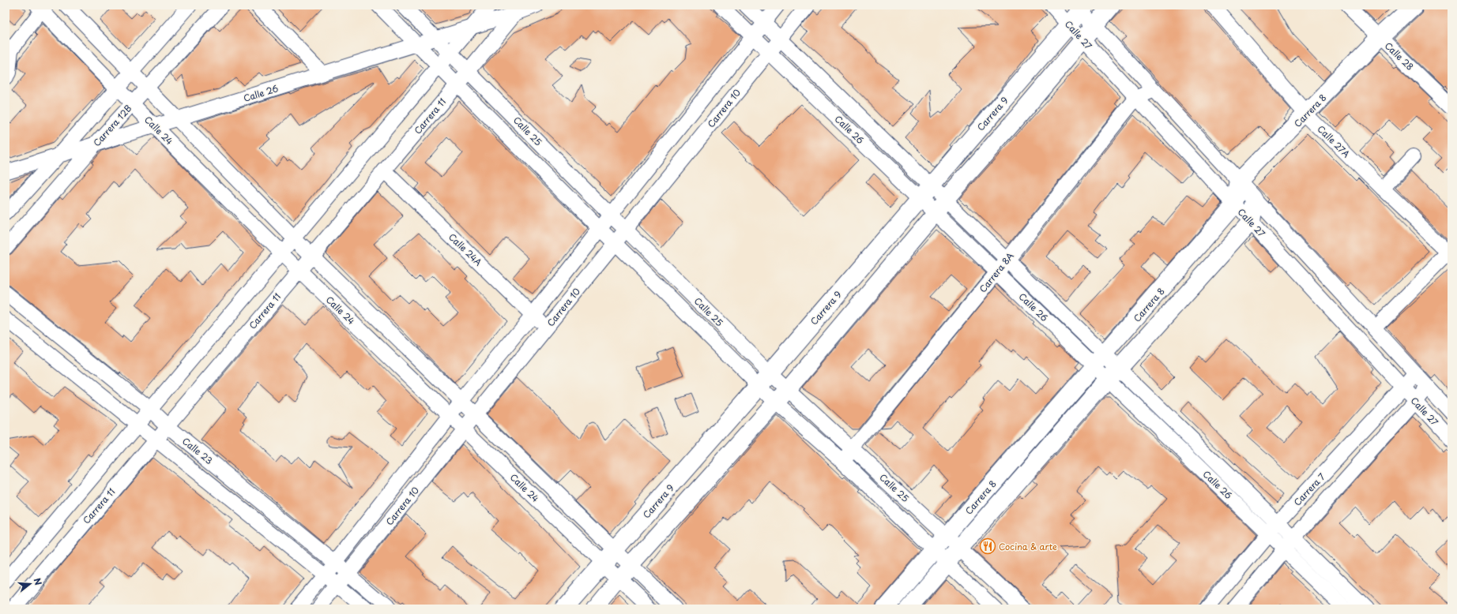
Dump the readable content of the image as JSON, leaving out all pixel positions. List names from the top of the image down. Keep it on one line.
{"streets":{"street":["Calle 27","Calle 28","Calle 26","Carrera 10","Carrera 8","Carrera 9","Carrera 11","Carrera 12B","Calle 24","Calle 25","Calle 27A","Calle 24A","Carrera 8A","Calle 23","Carrera 7"]},"crossings":[["Calle 27","Carrera 8"],["Calle 27","Carrera 9"],["Calle 27","Carrera 8A"],["Calle 27","Carrera 7"],["Calle 28","Carrera 8"],["Calle 26","Carrera 10"],["Calle 26","Carrera 8"],["Calle 26","Carrera 9"],["Calle 26","Carrera 11"],["Calle 26","Carrera 12B"],["Calle 26","Calle 24"],["Calle 26","Calle 25"],["Calle 26","Carrera 8A"],["Calle 26","Carrera 7"],["Carrera 10","Calle 24"],["Carrera 10","Calle 25"],["Carrera 10","Calle 24A"],["Carrera 10","Calle 23"],["Carrera 8","Calle 25"],["Carrera 8","Calle 27A"],["Carrera 9","Calle 24"],["Carrera 9","Calle 25"],["Carrera 11","Calle 24"],["Carrera 11","Calle 25"],["Carrera 11","Calle 24A"],["Carrera 11","Calle 23"],["Carrera 12B","Calle 24"],["Calle 25","Carrera 8A"]],"places":{"restaurant":["Cocina & arte"]},"north":"right"}
